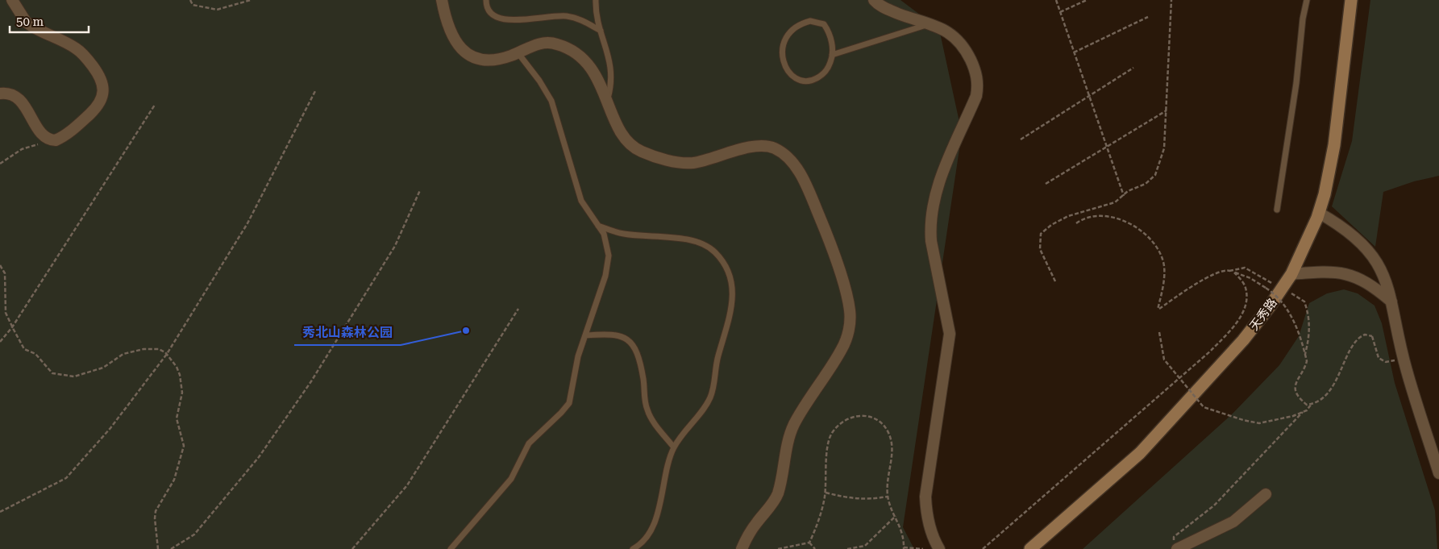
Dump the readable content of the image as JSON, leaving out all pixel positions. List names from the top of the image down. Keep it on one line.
{"streets":{"main road":["天秀路"]},"places":["秀北山森林公园"],"scale_bar":"50 m"}
